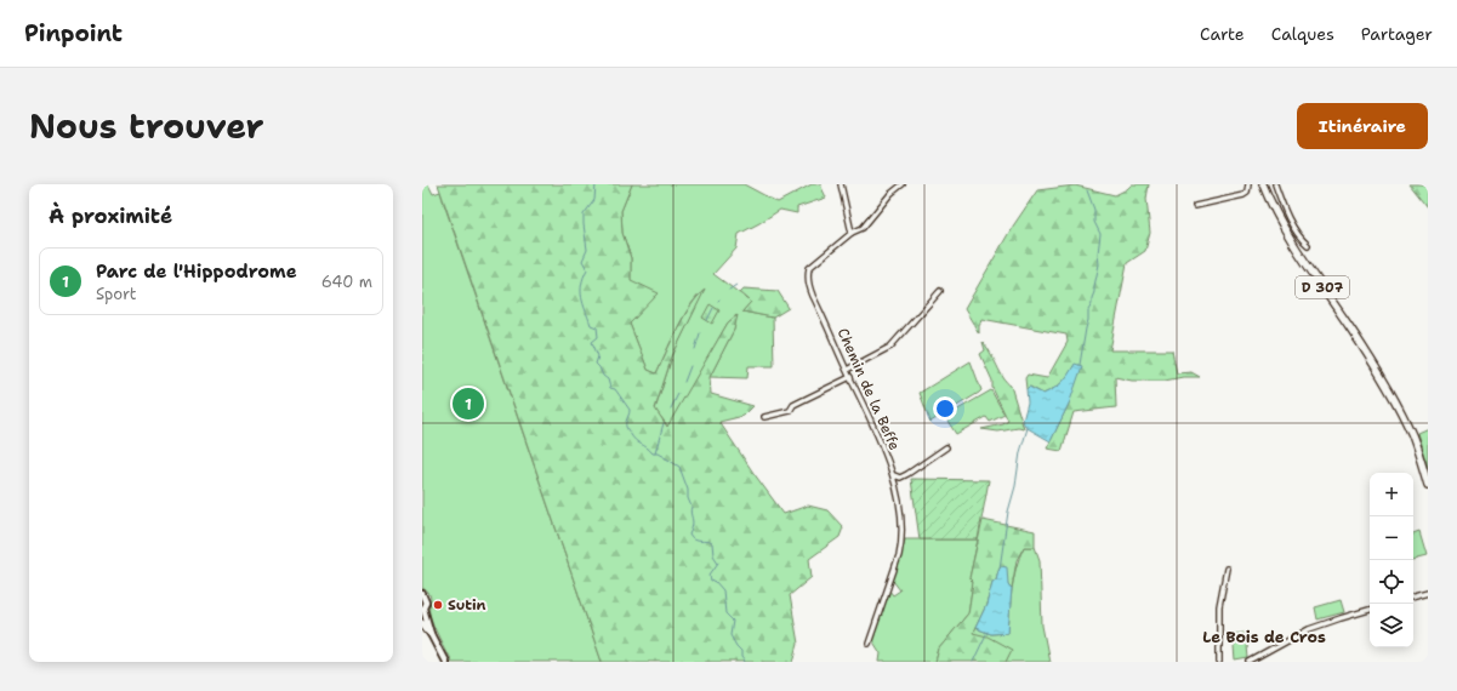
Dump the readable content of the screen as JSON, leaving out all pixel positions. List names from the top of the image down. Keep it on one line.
{"streets":{"main road":["D 307"],"street":["Chemin de la Beffe"]},"districts":["Le Bois de Cros"],"places":["Sutin"],"page":{"header":"Pinpoint","nav":["Carte","Calques","Partager"],"title":"Nous trouver","buttons":"Itinéraire","heading":"À proximité","list":[{"mark":"1","name":"Parc de l'Hippodrome","note":"Sport","value":"640 m"}],"pins":"1","map_buttons":["+","−"]}}
